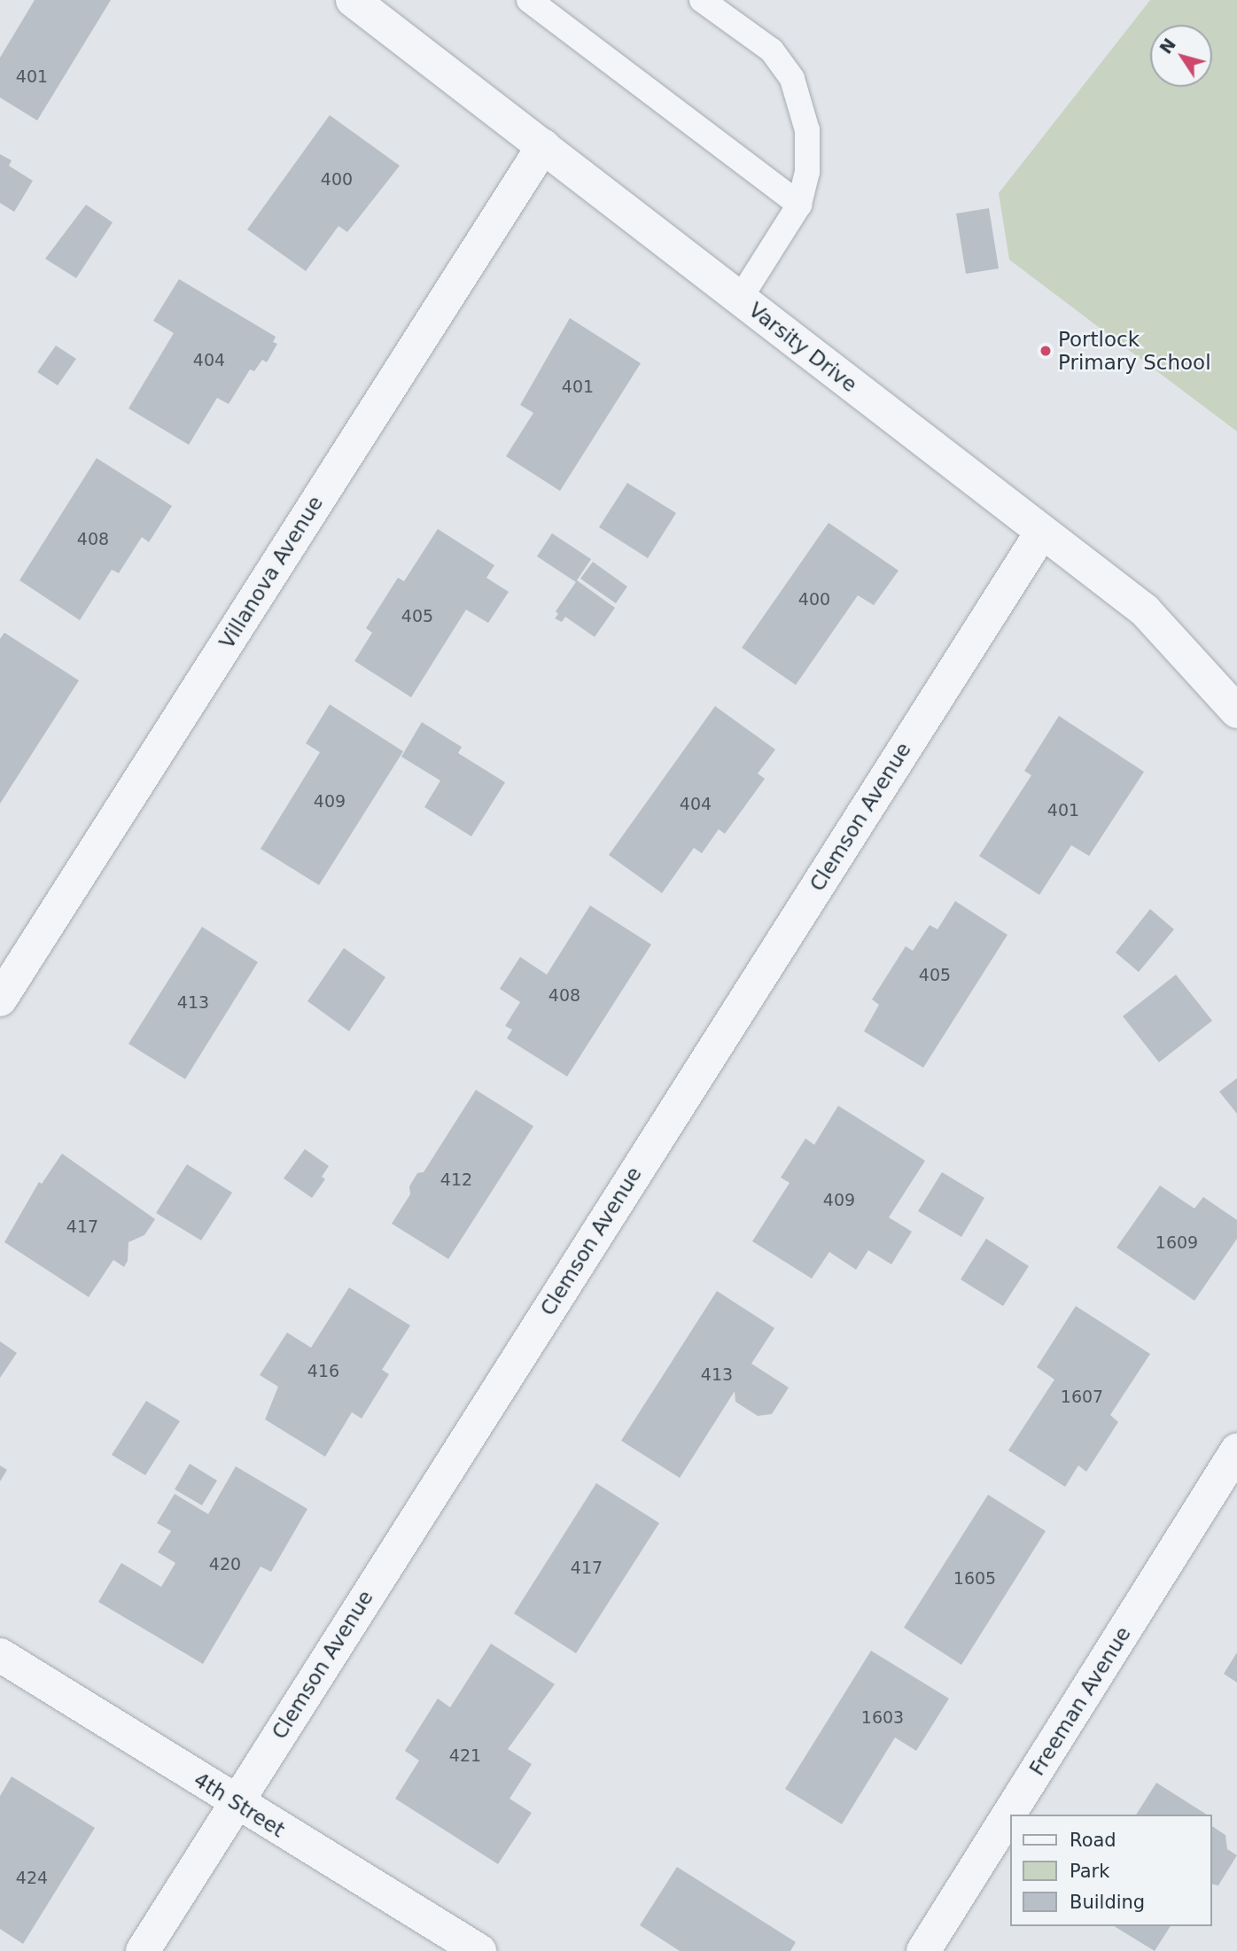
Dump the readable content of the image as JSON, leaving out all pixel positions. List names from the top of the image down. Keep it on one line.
{"streets":{"street":["Varsity Drive","Villanova Avenue","Clemson Avenue","Freeman Avenue","4th Street"]},"crossings":[["Varsity Drive","Villanova Avenue"],["Varsity Drive","Clemson Avenue"],["Clemson Avenue","4th Street"]],"places":["Portlock Primary School"],"house_numbers":["401","400","404","401","408","400","405","409","404","401","405","408","413","412","409","417","1609","416","413","1607","420","417","1605","1603","421","424"],"legend":["Road","Park","Building"],"north":"top left"}
